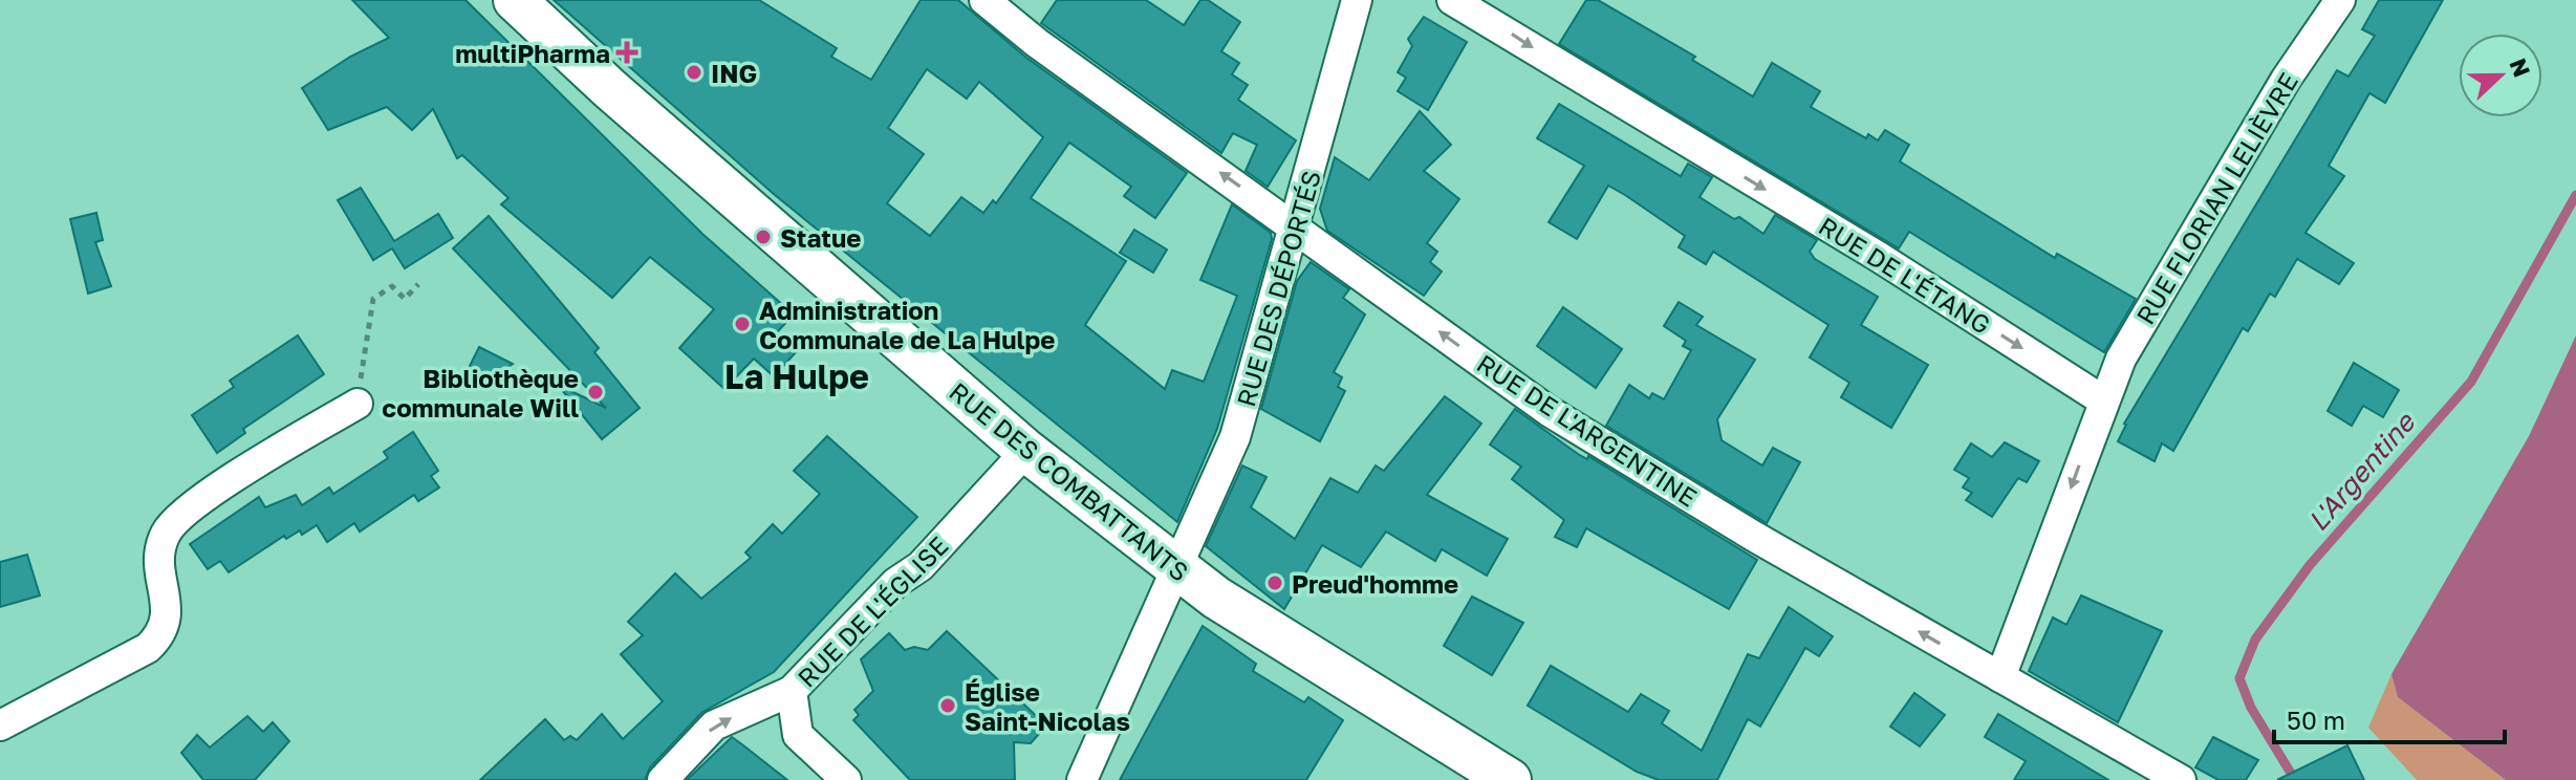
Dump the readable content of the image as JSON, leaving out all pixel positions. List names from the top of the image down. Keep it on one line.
{"streets":{"main road":["RUE DES COMBATTANTS"],"street":["RUE FLORIAN LELIÈVRE","RUE DE L'ÉTANG","RUE DES DÉPORTÉS","RUE DE L'ARGENTINE","RUE DE L'ÉGLISE"]},"crossings":[["RUE FLORIAN LELIÈVRE","RUE DE L'ÉTANG"],["RUE DES DÉPORTÉS","RUE DE L'ARGENTINE"],["RUE DES DÉPORTÉS","RUE DES COMBATTANTS"],["RUE DES COMBATTANTS","RUE DE L'ÉGLISE"]],"one_way":["RUE DE L'ÉTANG","RUE DE L'ARGENTINE"],"districts":["La Hulpe"],"water":["L'Argentine"],"places":{"health":["multiPharma"],"other":["ING","Statue","Administration Communale de La Hulpe","Bibliothèque communale Will","Preud'homme","Église Saint-Nicolas"]},"scale_bar":"50 m","north":"right"}
